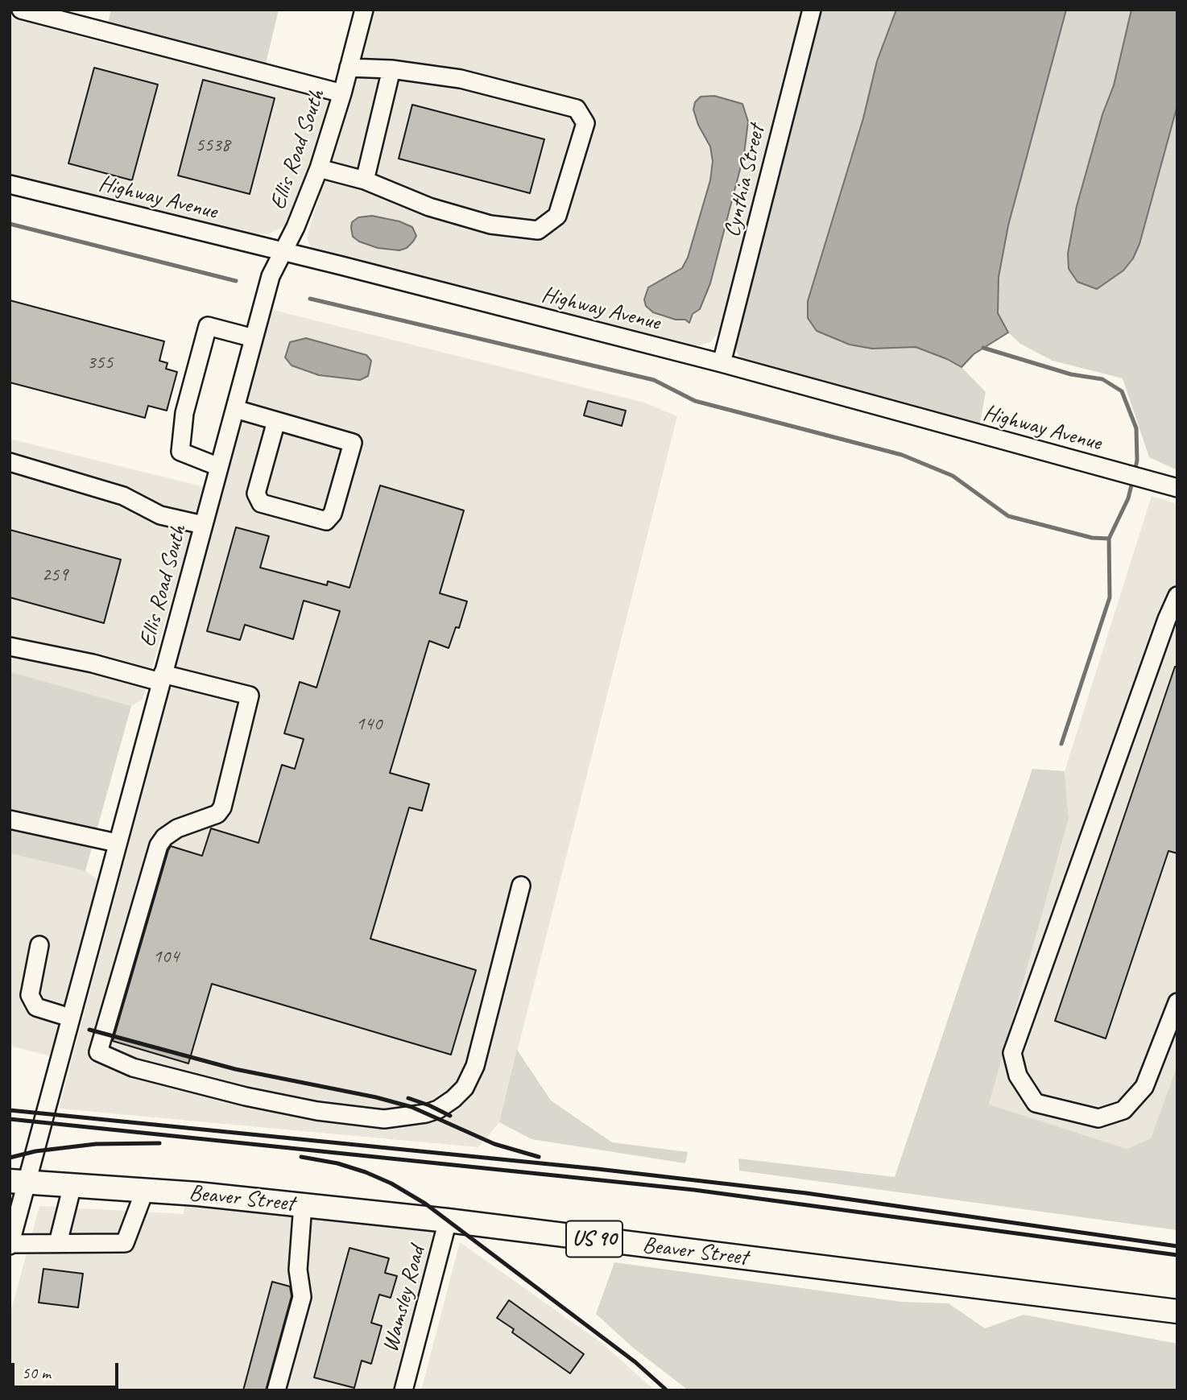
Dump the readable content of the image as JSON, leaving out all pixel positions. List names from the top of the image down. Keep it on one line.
{"streets":{"main road":["Beaver Street","US 90"],"street":["Ellis Road South","Cynthia Street","Highway Avenue","Wamsley Road"]},"crossings":[["Ellis Road South","Highway Avenue"],["Ellis Road South","Beaver Street"],["Cynthia Street","Highway Avenue"],["Beaver Street","Wamsley Road"]],"house_numbers":["5538","355","259","140","104"],"scale_bar":"50 m"}
